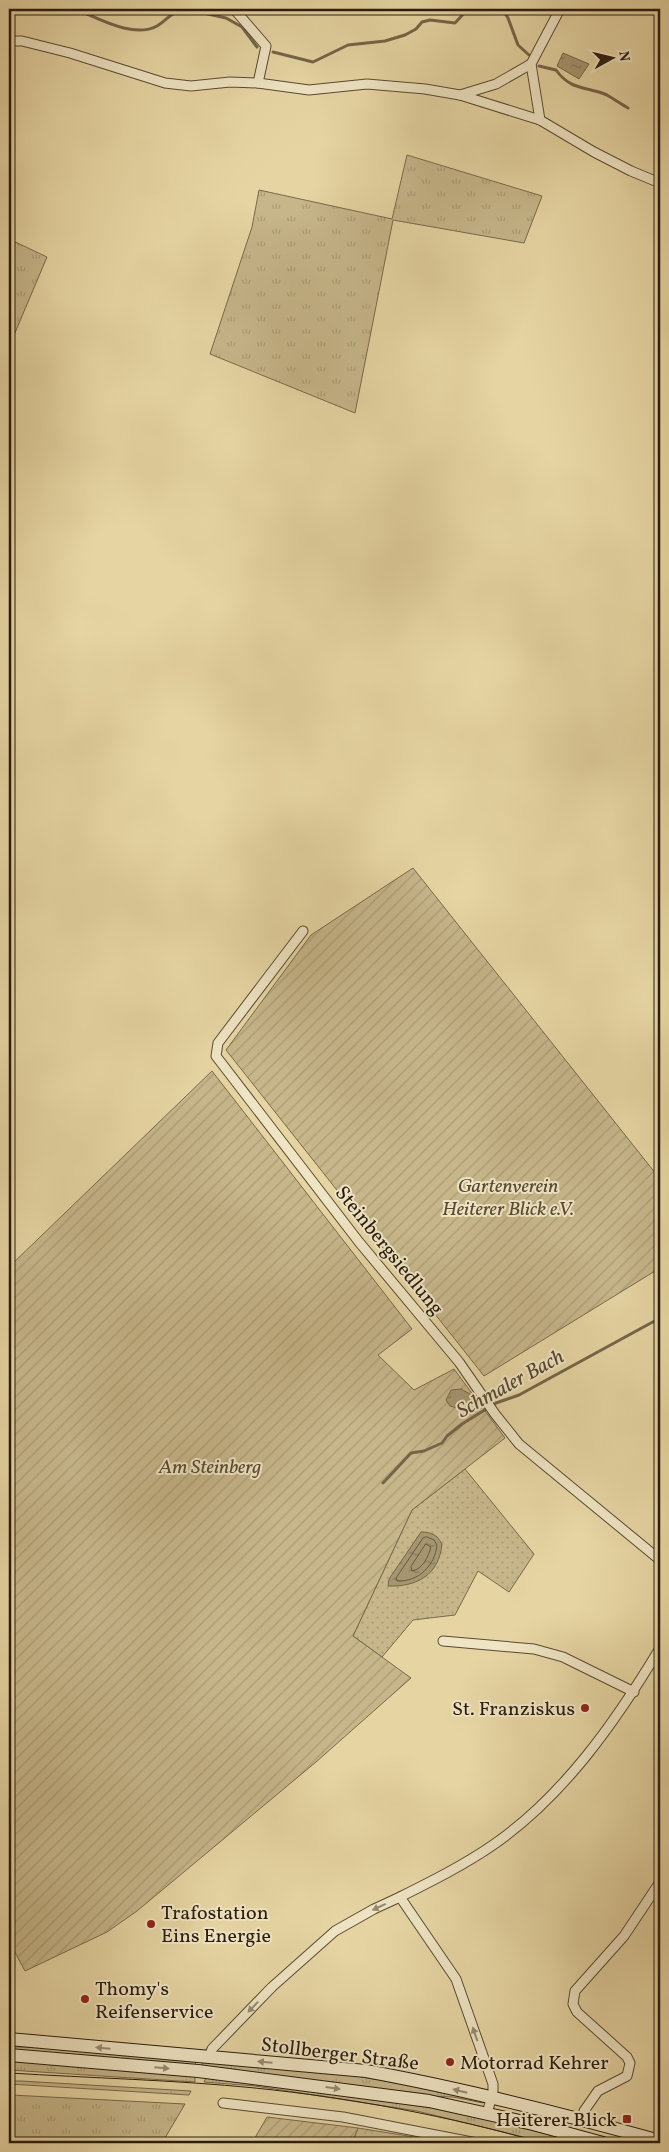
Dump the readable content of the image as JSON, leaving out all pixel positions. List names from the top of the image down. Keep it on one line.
{"streets":{"main road":["Stollberger Straße"],"street":["Steinbergsiedlung"]},"water":["Schmaler Bach"],"parks":["Gartenverein Heiterer Blick e.V.","Am Steinberg"],"places":{"other":["St. Franziskus","Trafostation Eins Energie","Thomy's Reifenservice","Motorrad Kehrer"],"transit":["Heiterer Blick"]},"north":"right"}
